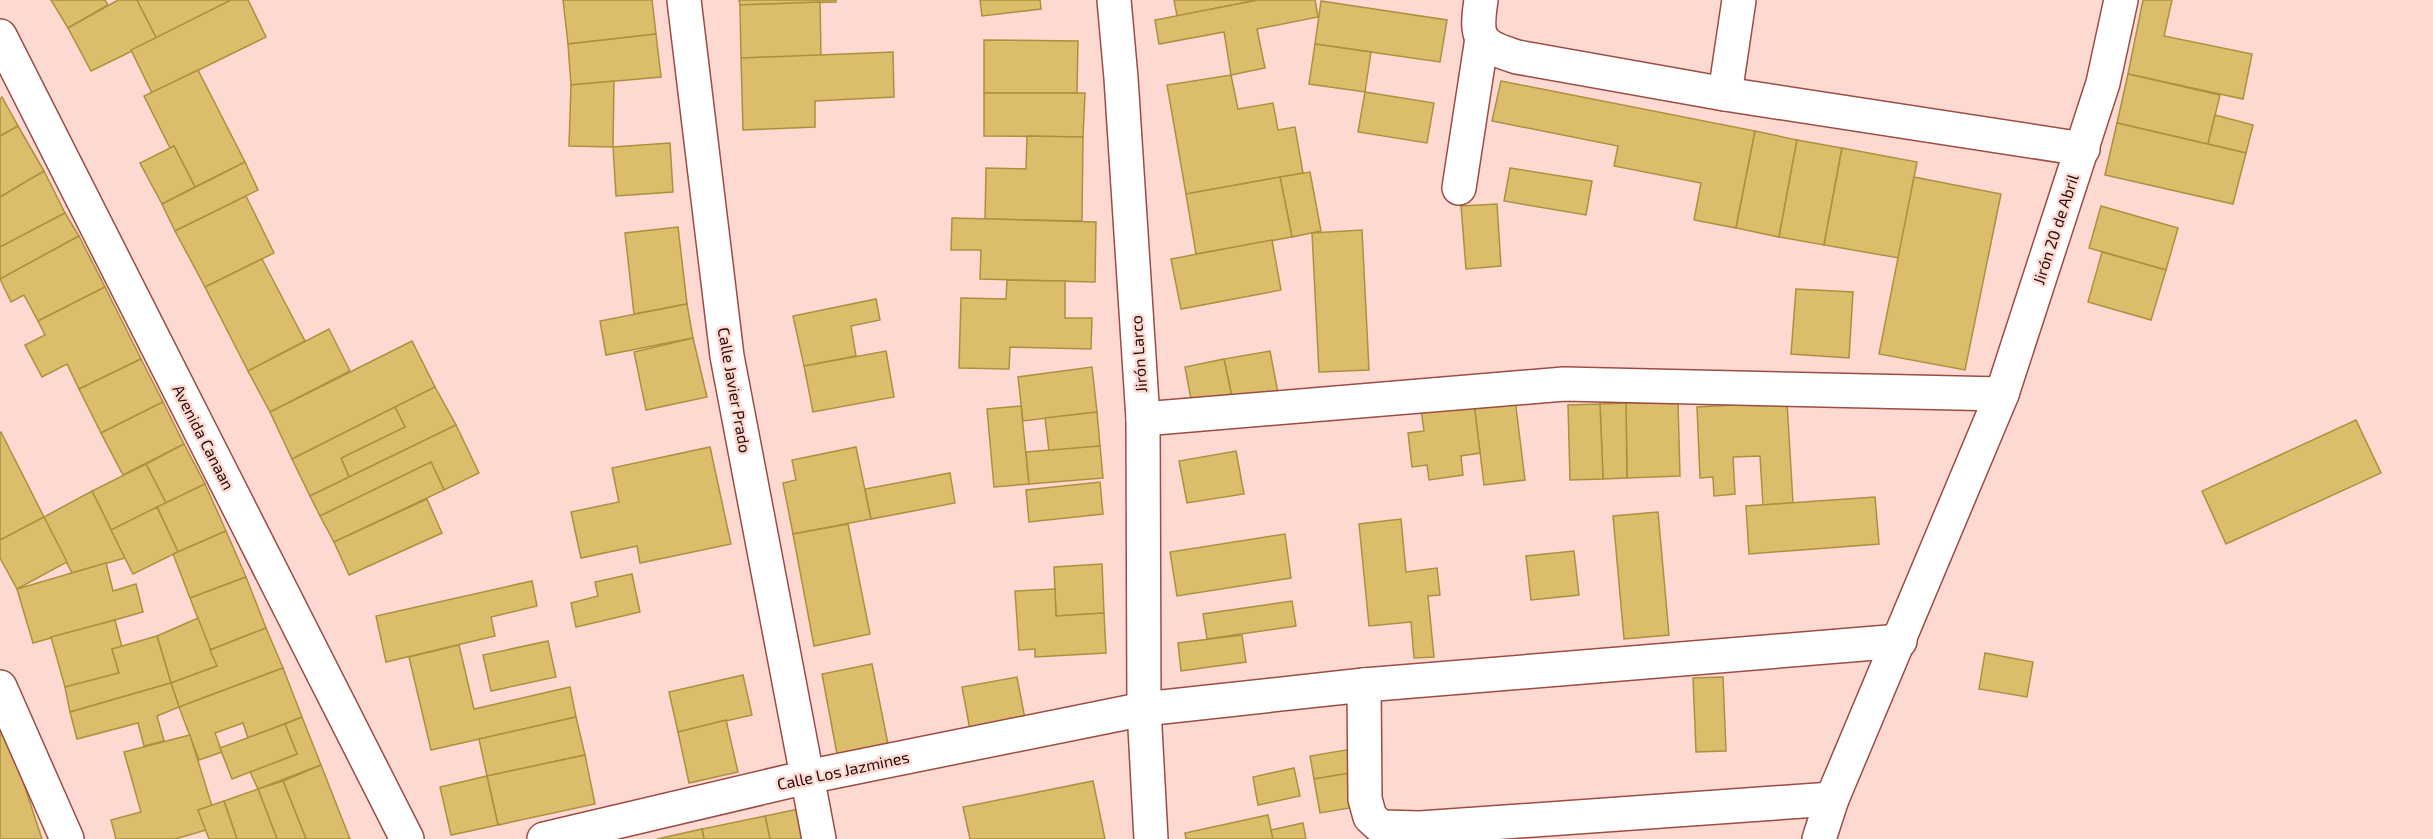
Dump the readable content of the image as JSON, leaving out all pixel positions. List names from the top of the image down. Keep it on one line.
{"streets":{"street":["Jirón 20 de Abril","Jirón Larco","Calle Javier Prado","Avenida Canaan","Calle Los Jazmines"]},"crossings":[["Jirón 20 de Abril","Calle Los Jazmines"],["Jirón Larco","Calle Los Jazmines"],["Calle Javier Prado","Calle Los Jazmines"]]}
